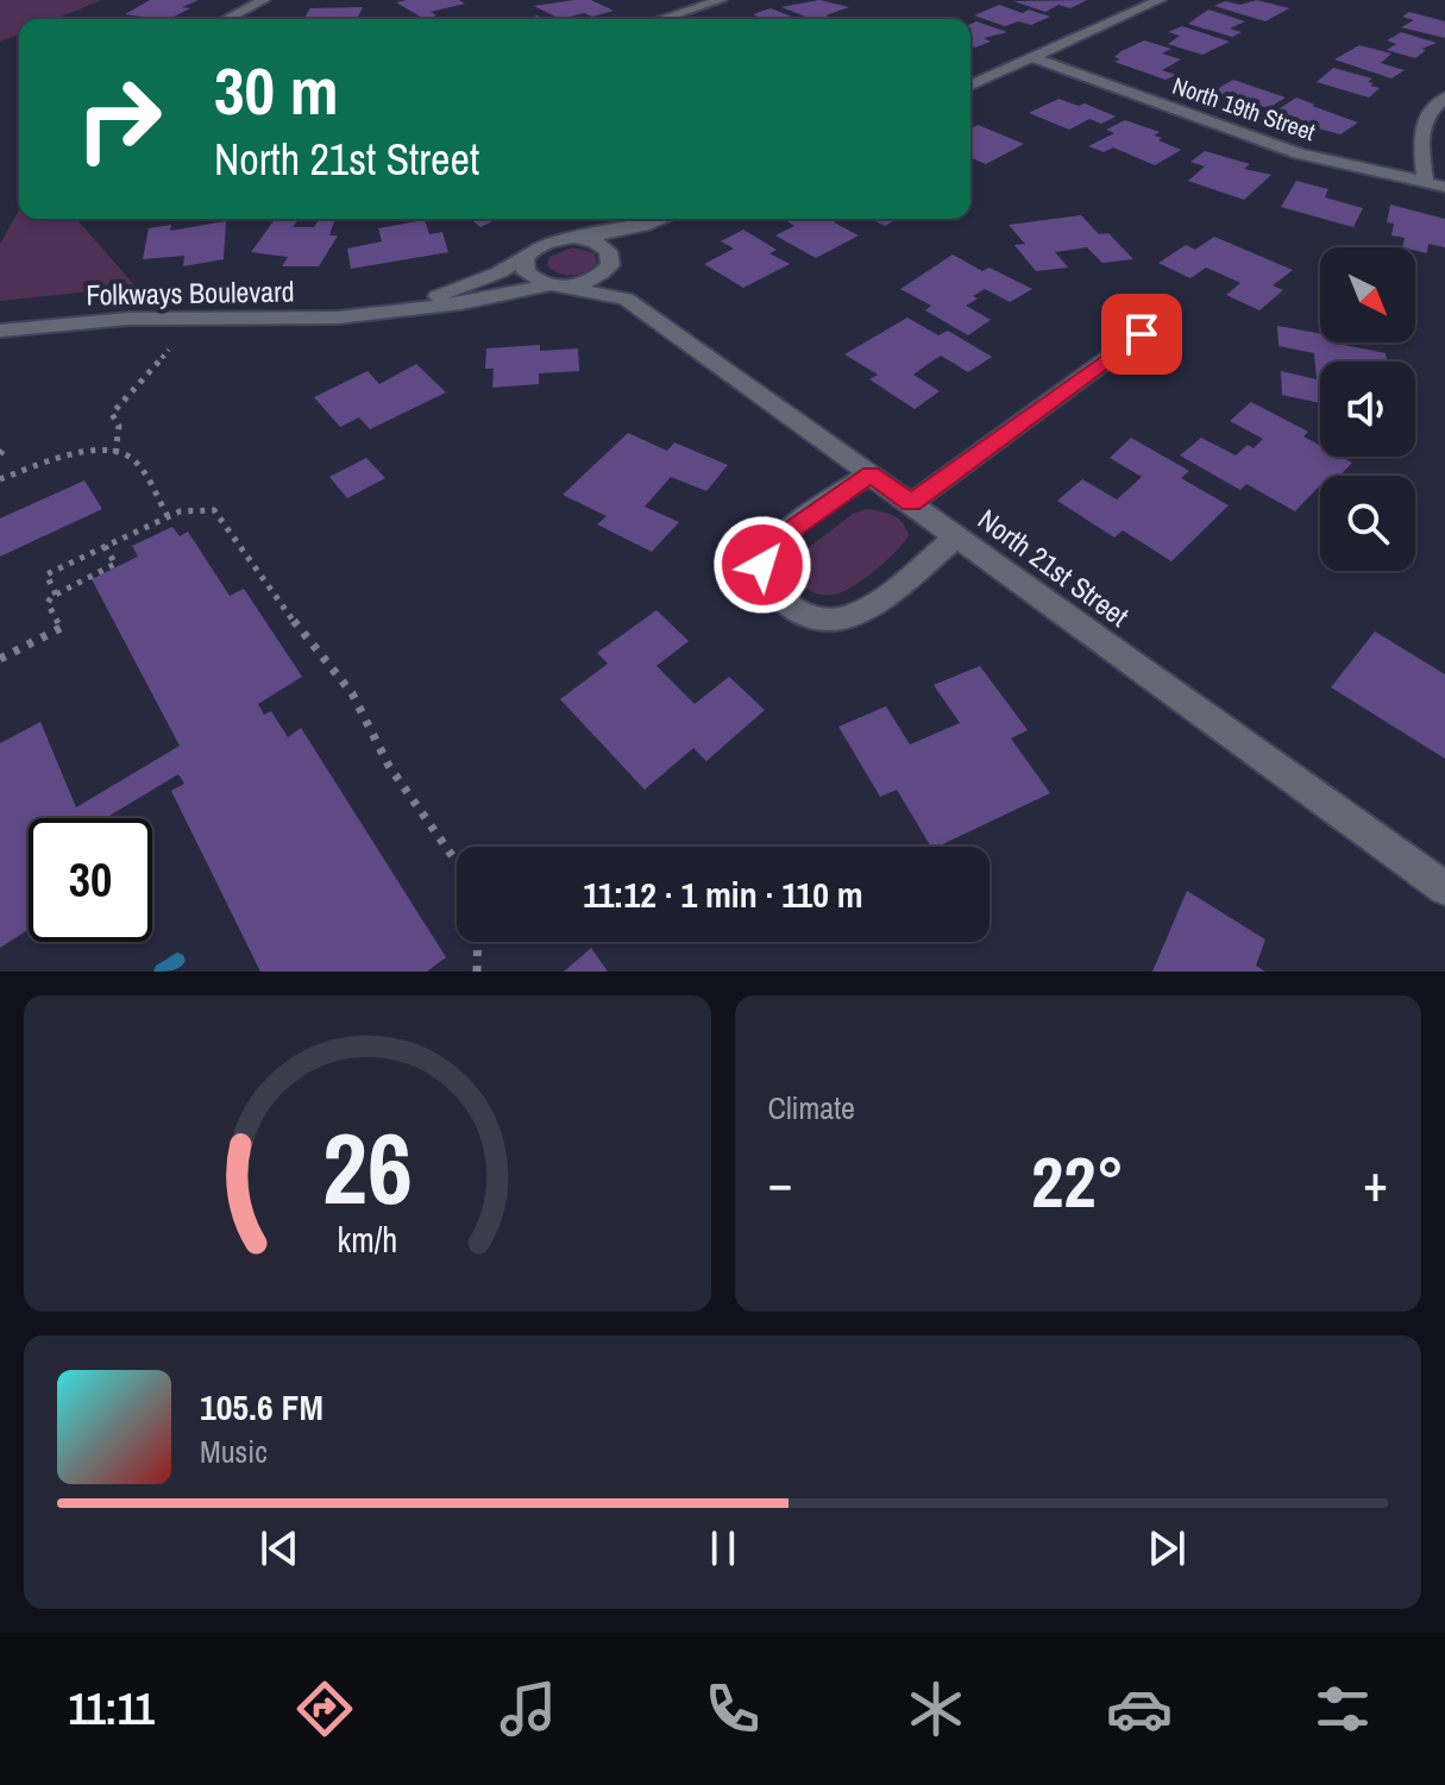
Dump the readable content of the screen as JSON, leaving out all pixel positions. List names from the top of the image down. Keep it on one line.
{"streets":{"street":["North 19th Street","Folkways Boulevard","North 21st Street"]},"crossings":[["Folkways Boulevard","North 21st Street"]],"north":"bottom right","page":{"turn":["30 m","North 21st Street"],"limit":"30","trip":"11:12 · 1 min · 110 m","tile":"Climate","heat":["−","22°","+"],"song":["105.6 FM","Music"],"tabs":"11:11","gauge":["26","km/h"]}}
